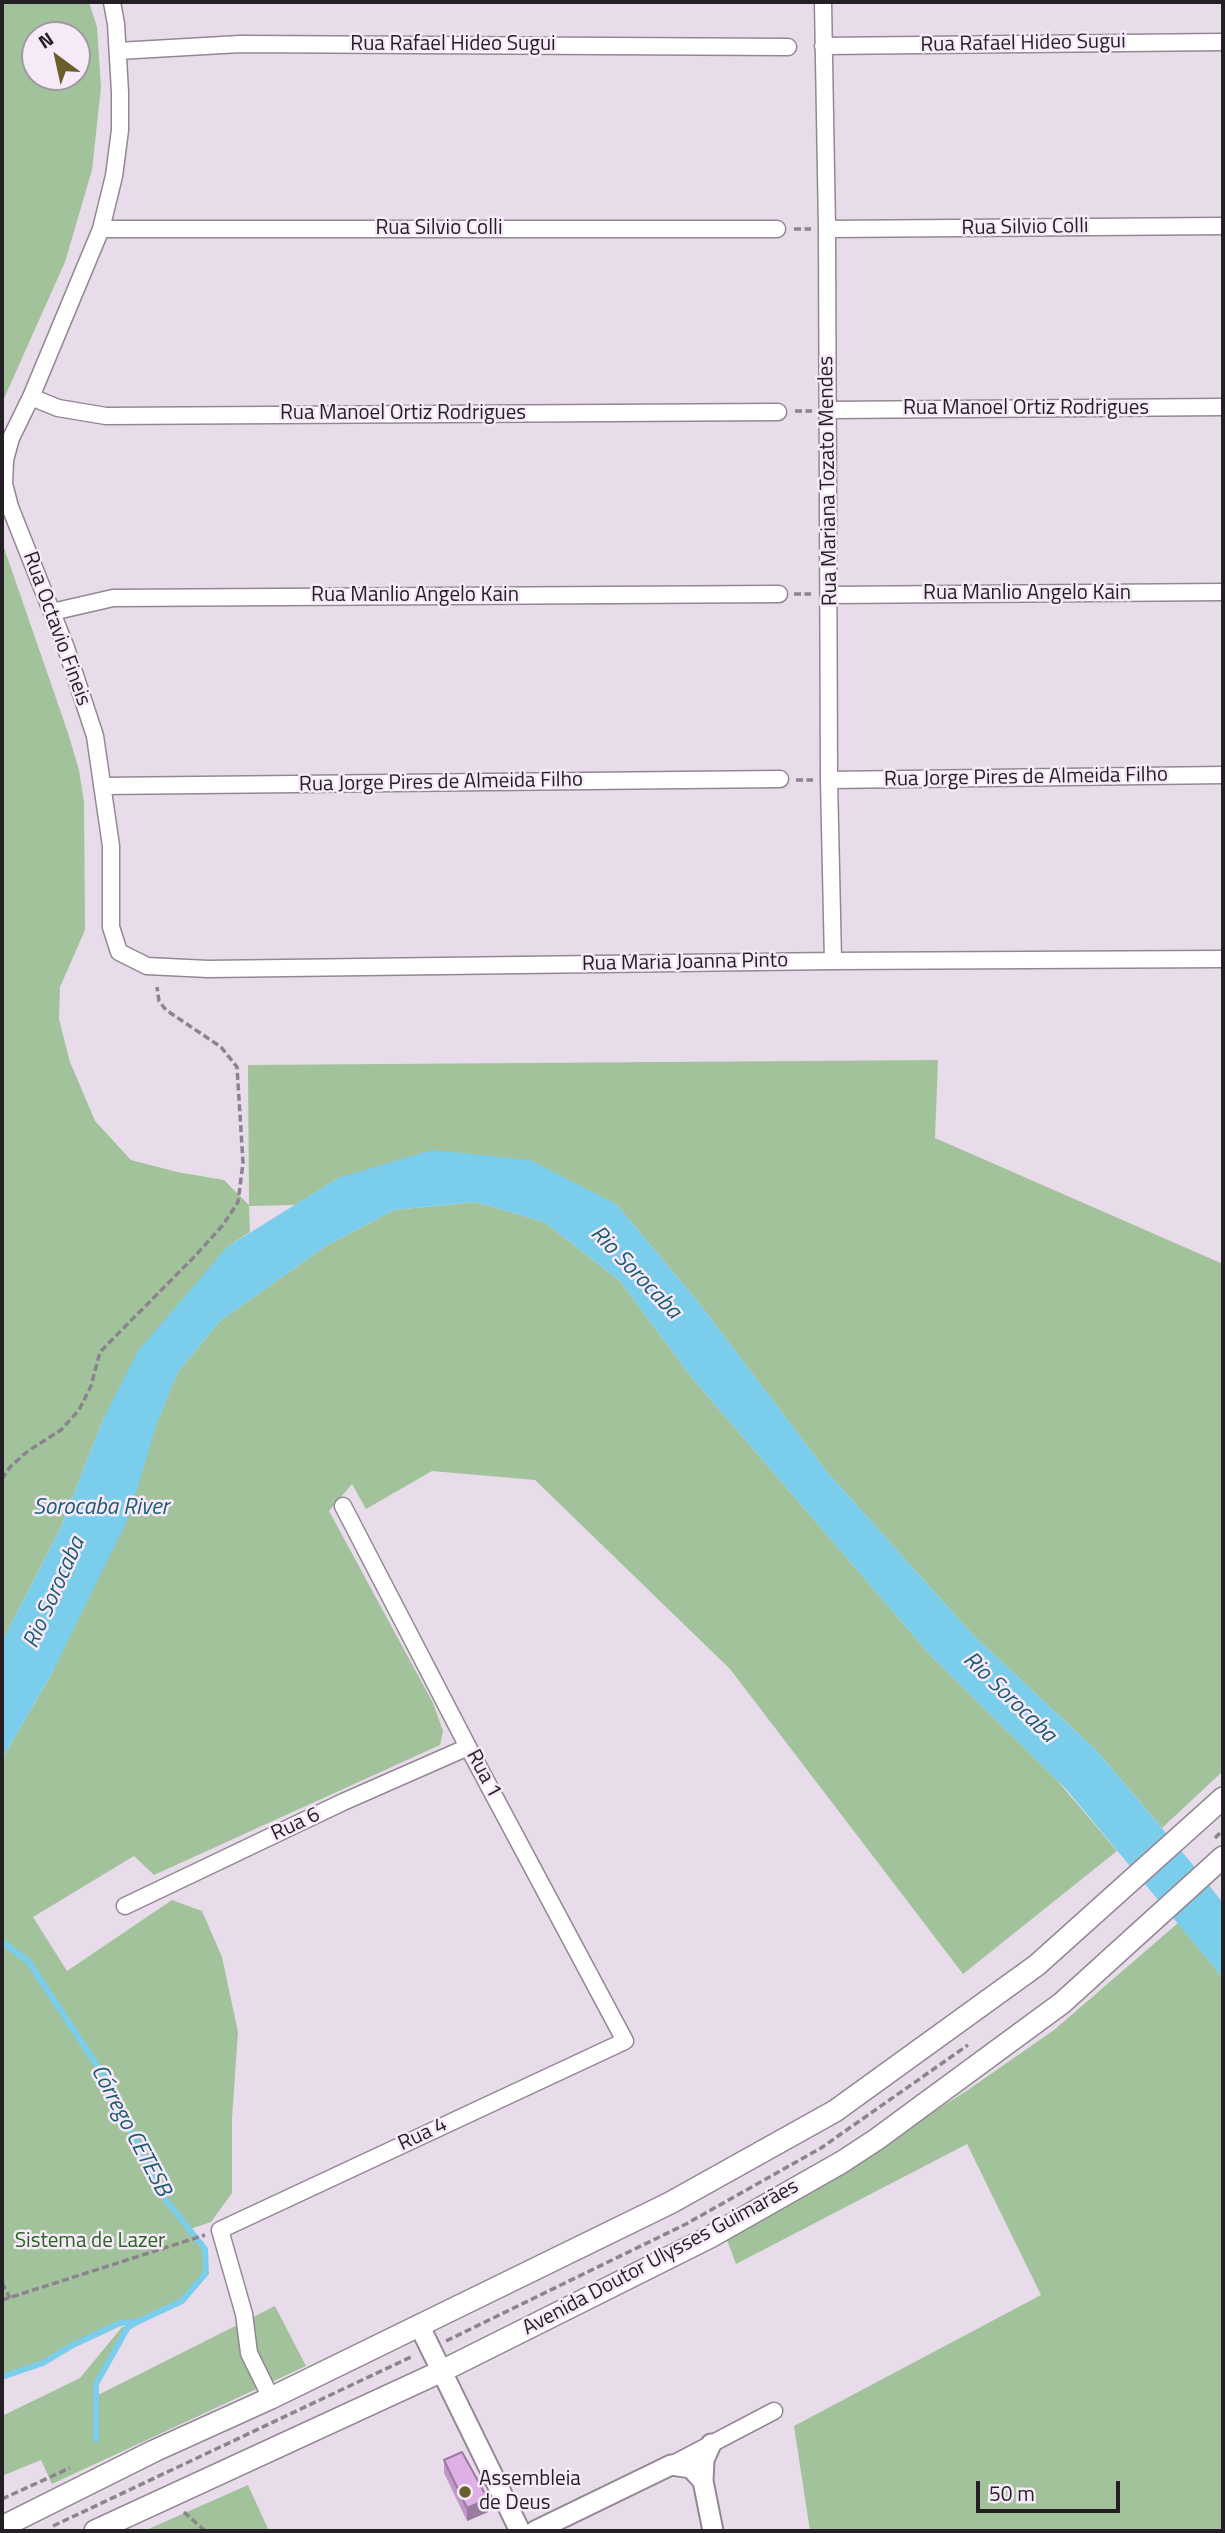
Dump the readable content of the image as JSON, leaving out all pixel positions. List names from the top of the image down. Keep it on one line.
{"streets":{"main road":["Avenida Doutor Ulysses Guimarães"],"street":["Rua Rafael Hideo Sugui","Rua Silvio Colli","Rua Manoel Ortiz Rodrigues","Rua Mariana Tozato Mendes","Rua Manlio Angelo Kain","Rua Octavio Fineis","Rua Jorge Pires de Almeida Filho","Rua Maria Joanna Pinto","Rua 1","Rua 6","Rua 4"]},"crossings":[["Rua Rafael Hideo Sugui","Rua Mariana Tozato Mendes"],["Rua Rafael Hideo Sugui","Rua Octavio Fineis"],["Rua Silvio Colli","Rua Mariana Tozato Mendes"],["Rua Silvio Colli","Rua Octavio Fineis"],["Rua Manoel Ortiz Rodrigues","Rua Mariana Tozato Mendes"],["Rua Manoel Ortiz Rodrigues","Rua Octavio Fineis"],["Rua Mariana Tozato Mendes","Rua Manlio Angelo Kain"],["Rua Mariana Tozato Mendes","Rua Jorge Pires de Almeida Filho"],["Rua Mariana Tozato Mendes","Rua Maria Joanna Pinto"],["Rua Manlio Angelo Kain","Rua Octavio Fineis"],["Rua Octavio Fineis","Rua Jorge Pires de Almeida Filho"],["Rua Octavio Fineis","Rua Maria Joanna Pinto"],["Rua 1","Rua 6"],["Rua 1","Rua 4"]],"water":["Rio Sorocaba","Sorocaba River","Córrego CETESB"],"parks":["Sistema de Lazer"],"places":["Assembleia de Deus"],"scale_bar":"50 m","north":"top left"}
